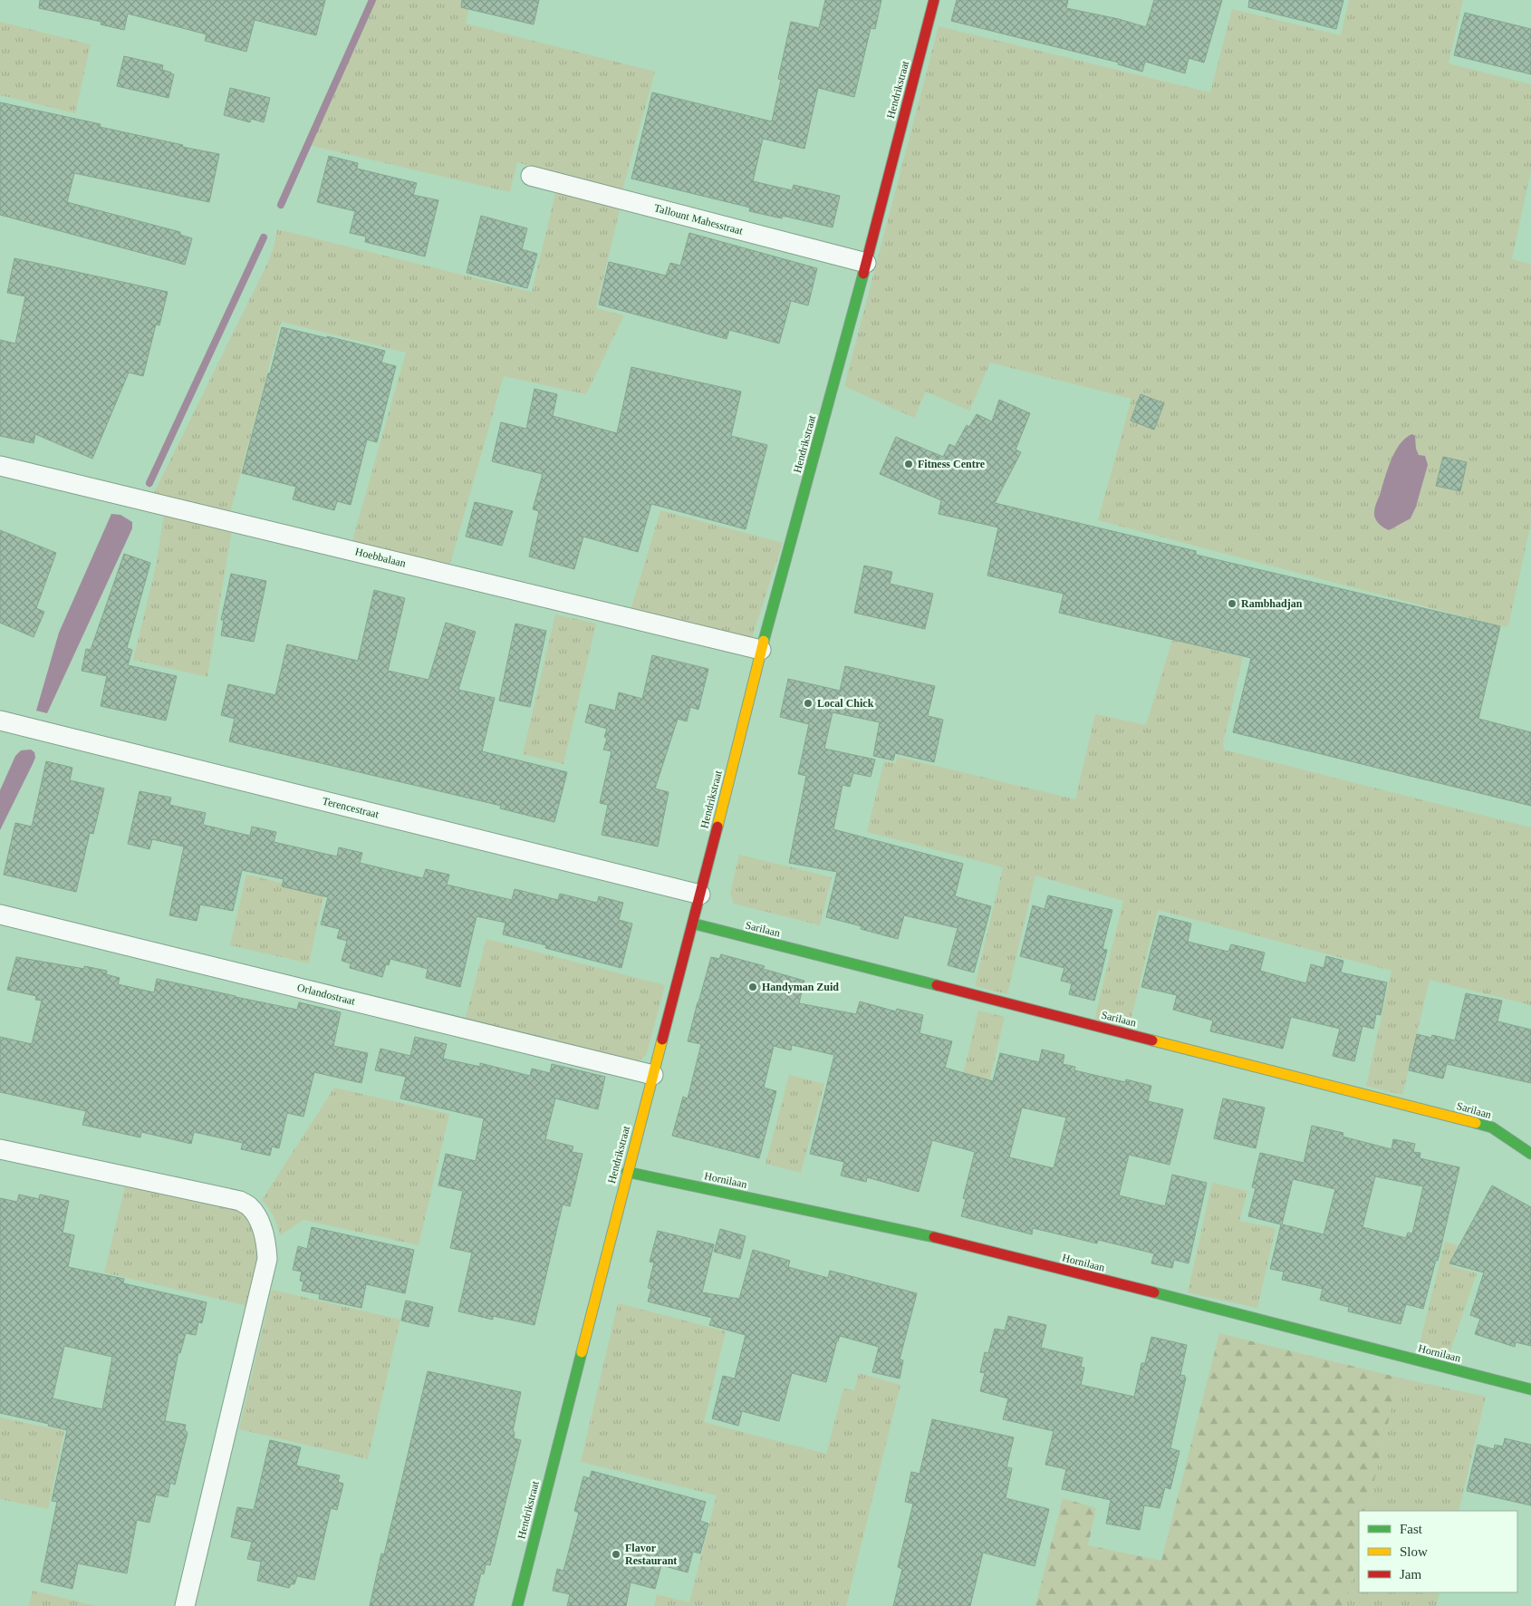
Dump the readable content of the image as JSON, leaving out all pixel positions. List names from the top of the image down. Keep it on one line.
{"streets":{"street":["Hendrikstraat","Tallount Mahesstraat","Hoebbalaan","Terencestraat","Sarilaan","Orlandostraat","Hornilaan"]},"crossings":[["Hendrikstraat","Tallount Mahesstraat"],["Hendrikstraat","Hoebbalaan"],["Hendrikstraat","Terencestraat"],["Hendrikstraat","Sarilaan"],["Hendrikstraat","Orlandostraat"],["Hendrikstraat","Hornilaan"]],"places":["Fitness Centre","Rambhadjan","Local Chick","Handyman Zuid","Flavor Restaurant"],"legend":["Fast","Slow","Jam"]}
